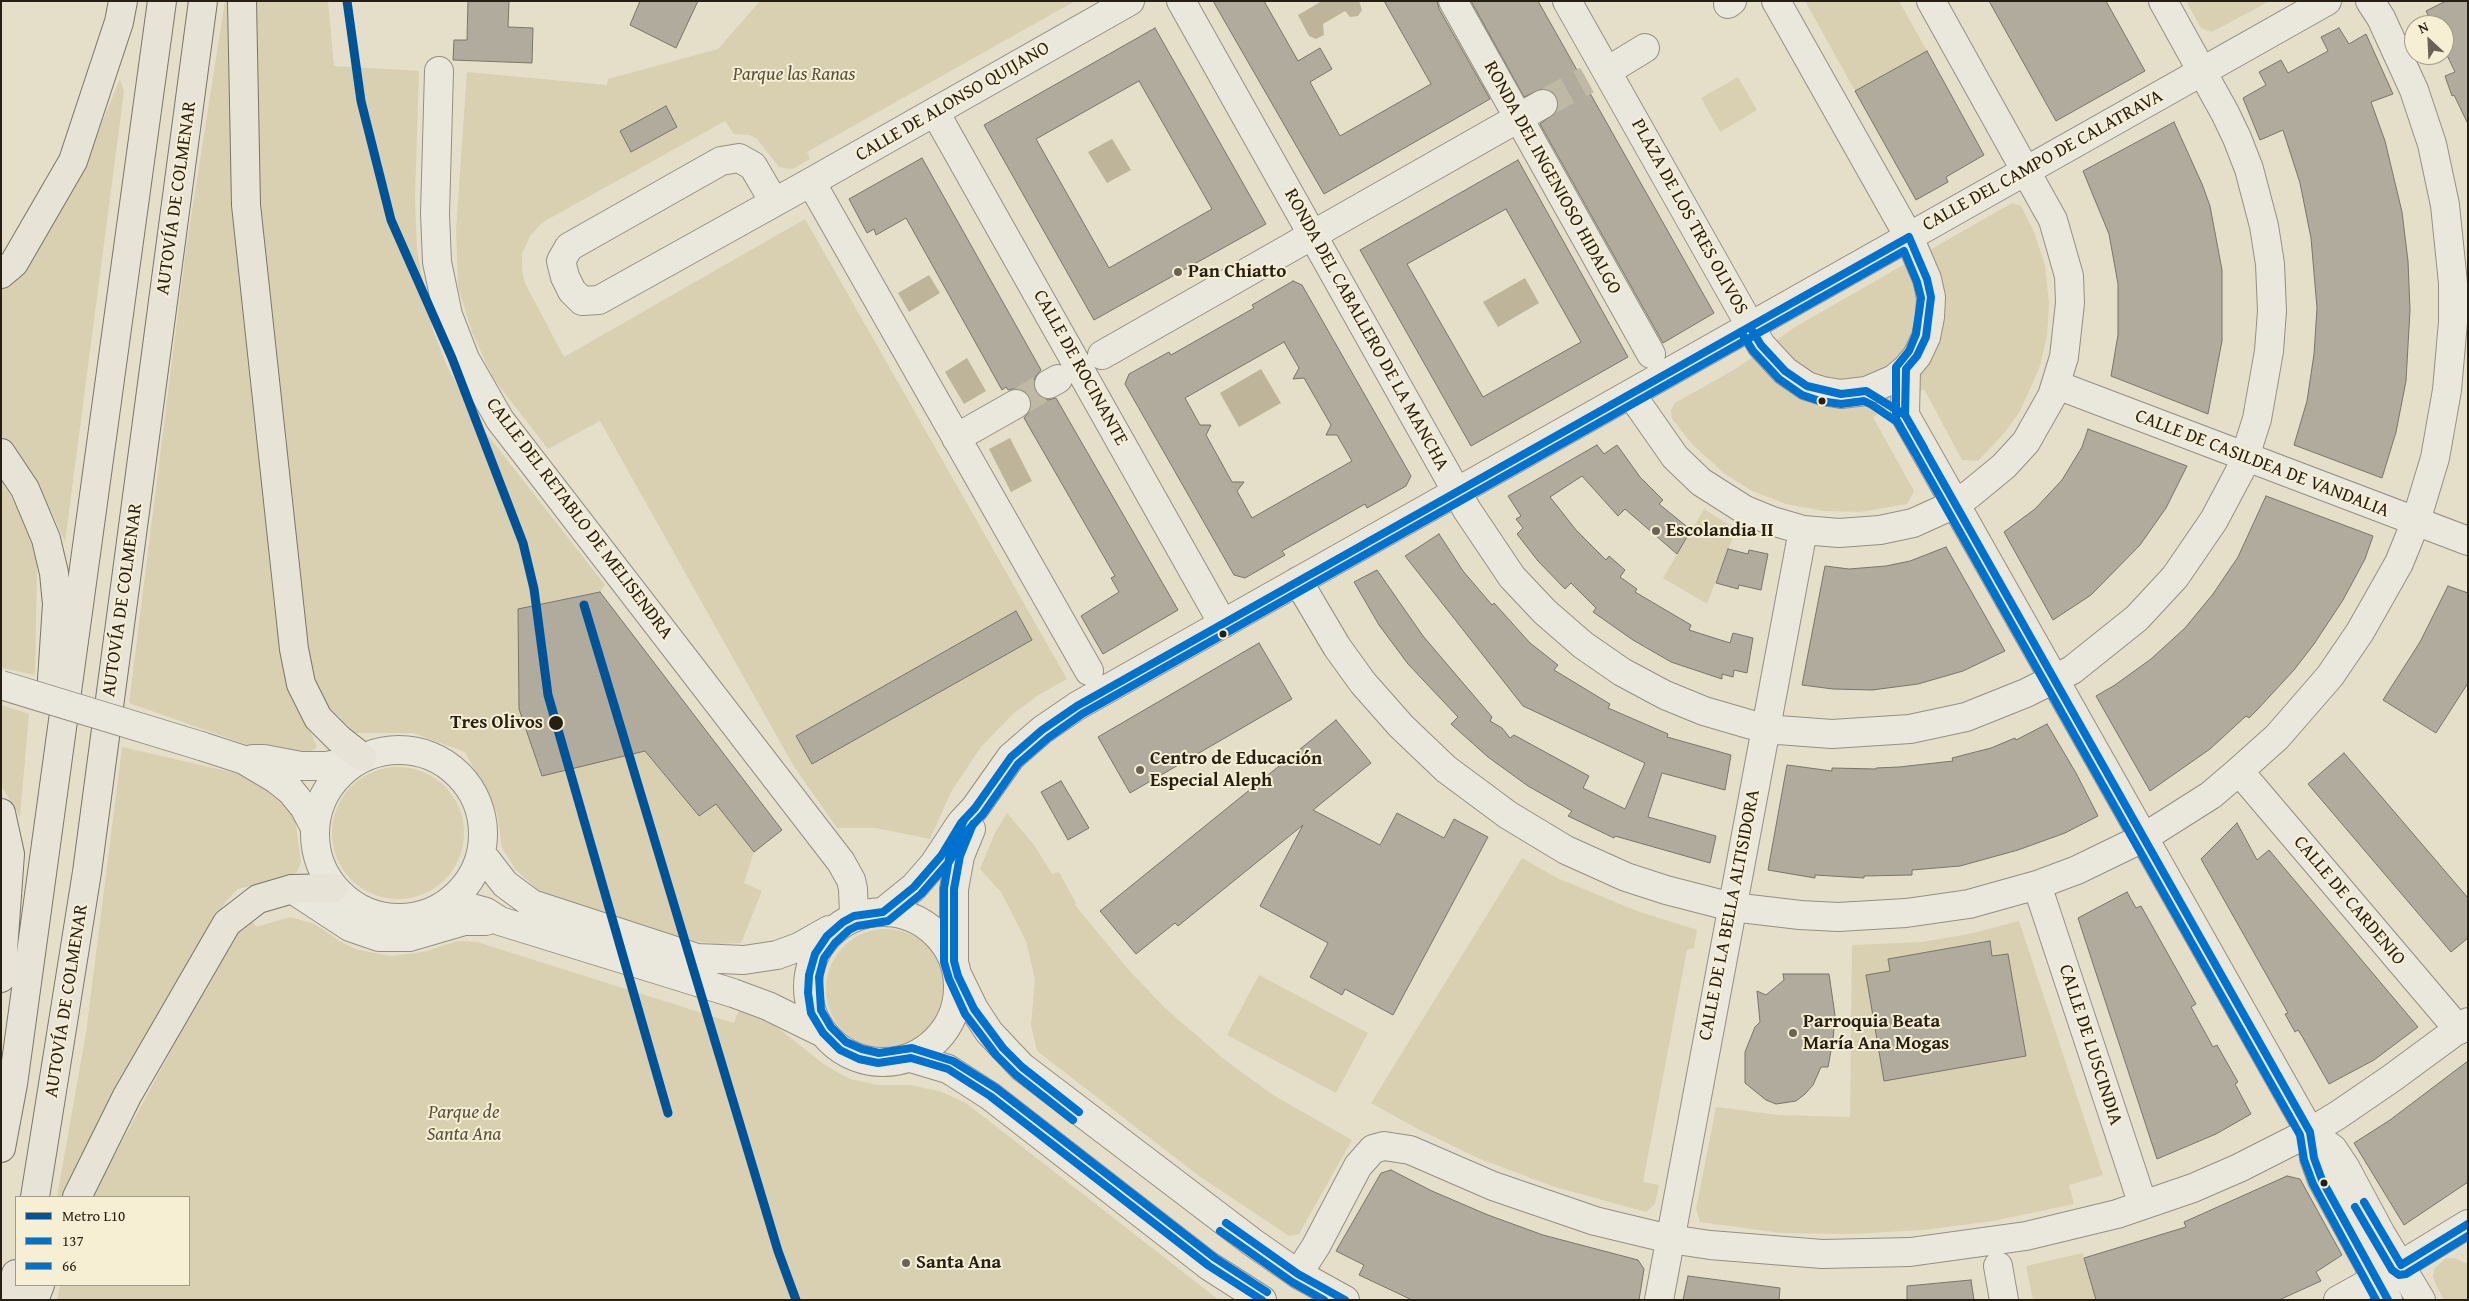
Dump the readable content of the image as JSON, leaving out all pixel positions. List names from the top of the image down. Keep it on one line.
{"streets":{"highway":["AUTOVÍA DE COLMENAR"],"street":["CALLE DE ALONSO QUIJANO","CALLE DEL CAMPO DE CALATRAVA","RONDA DEL INGENIOSO HIDALGO","PLAZA DE LOS TRES OLIVOS","RONDA DEL CABALLERO DE LA MANCHA","CALLE DE ROCINANTE","CALLE DE CASILDEA DE VANDALIA","CALLE DEL RETABLO DE MELISENDRA","CALLE DE CARDENIO","CALLE DE LA BELLA ALTISIDORA","CALLE DE LUSCINDIA"]},"crossings":[["CALLE DE ALONSO QUIJANO","CALLE DE ROCINANTE"],["CALLE DEL CAMPO DE CALATRAVA","PLAZA DE LOS TRES OLIVOS"],["CALLE DEL CAMPO DE CALATRAVA","RONDA DEL CABALLERO DE LA MANCHA"],["CALLE DEL CAMPO DE CALATRAVA","CALLE DE ROCINANTE"],["CALLE DEL CAMPO DE CALATRAVA","CALLE DEL RETABLO DE MELISENDRA"],["RONDA DEL CABALLERO DE LA MANCHA","CALLE DE CASILDEA DE VANDALIA"],["RONDA DEL CABALLERO DE LA MANCHA","CALLE DE LA BELLA ALTISIDORA"]],"parks":["Parque las Ranas","Parque de Santa Ana"],"places":["Pan Chiatto","Escolandia II","Tres Olivos","Centro de Educación Especial Aleph","Parroquia Beata María Ana Mogas","Santa Ana"],"lines":["metro line L10","transit line 137","transit line 66"],"legend":["Metro L10","137","66"],"north":"top left"}
